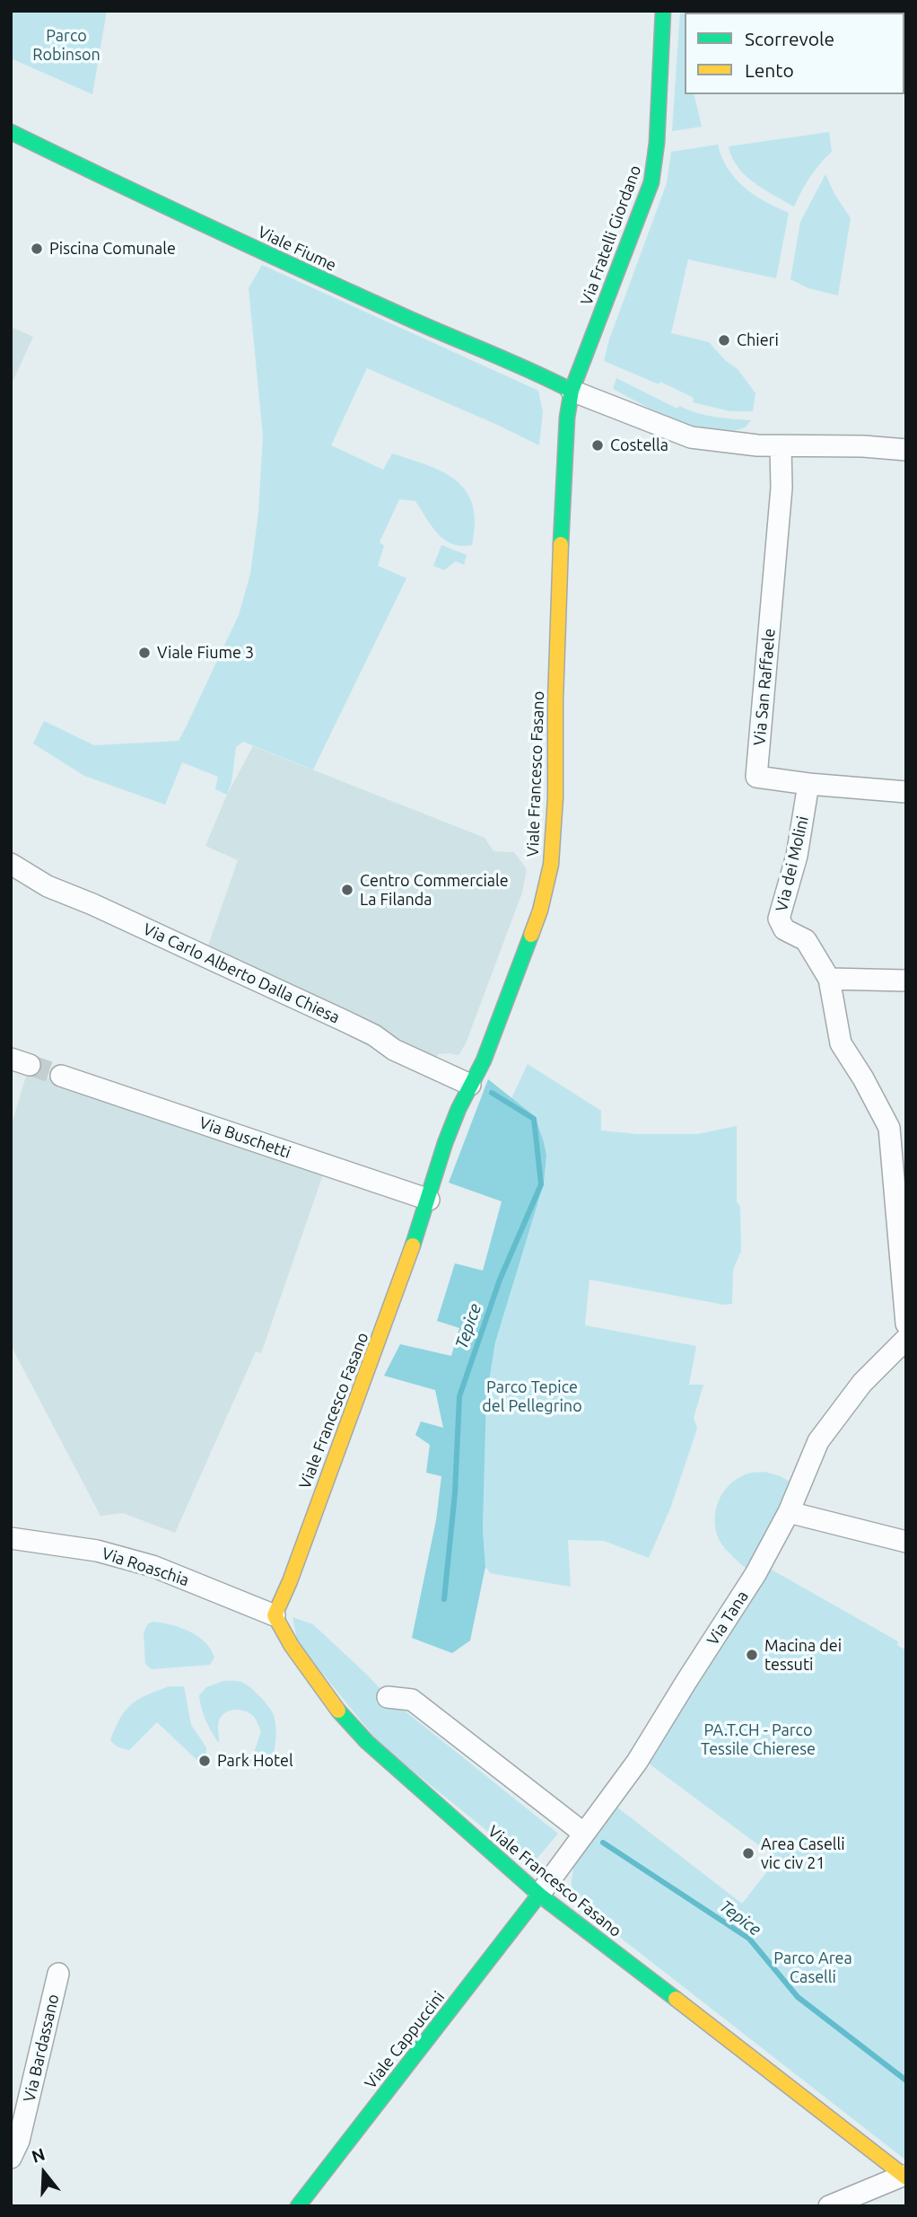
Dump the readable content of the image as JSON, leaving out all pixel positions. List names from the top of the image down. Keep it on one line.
{"streets":{"street":["Via Fratelli Giordano","Viale Fiume","Via San Raffaele","Viale Francesco Fasano","Via dei Molini","Via Carlo Alberto Dalla Chiesa","Via Buschetti","Via Roaschia","Via Tana","Viale Cappuccini","Via Bardassano"]},"crossings":[["Via Fratelli Giordano","Viale Fiume"],["Via Fratelli Giordano","Viale Francesco Fasano"],["Viale Fiume","Viale Francesco Fasano"],["Via San Raffaele","Via dei Molini"],["Viale Francesco Fasano","Via Carlo Alberto Dalla Chiesa"],["Viale Francesco Fasano","Via Buschetti"],["Viale Francesco Fasano","Via Roaschia"],["Viale Francesco Fasano","Via Tana"],["Viale Francesco Fasano","Viale Cappuccini"],["Via Tana","Viale Cappuccini"]],"water":["Tepice"],"parks":["Parco Robinson","Parco Tepice del Pellegrino","PA.T.CH - Parco Tessile Chierese","Parco Area Caselli"],"places":["Piscina Comunale","Chieri","Costella","Viale Fiume 3","Centro Commerciale La Filanda","Macina dei tessuti","Park Hotel","Area Caselli vic civ 21"],"legend":["Scorrevole","Lento"],"north":"top"}
